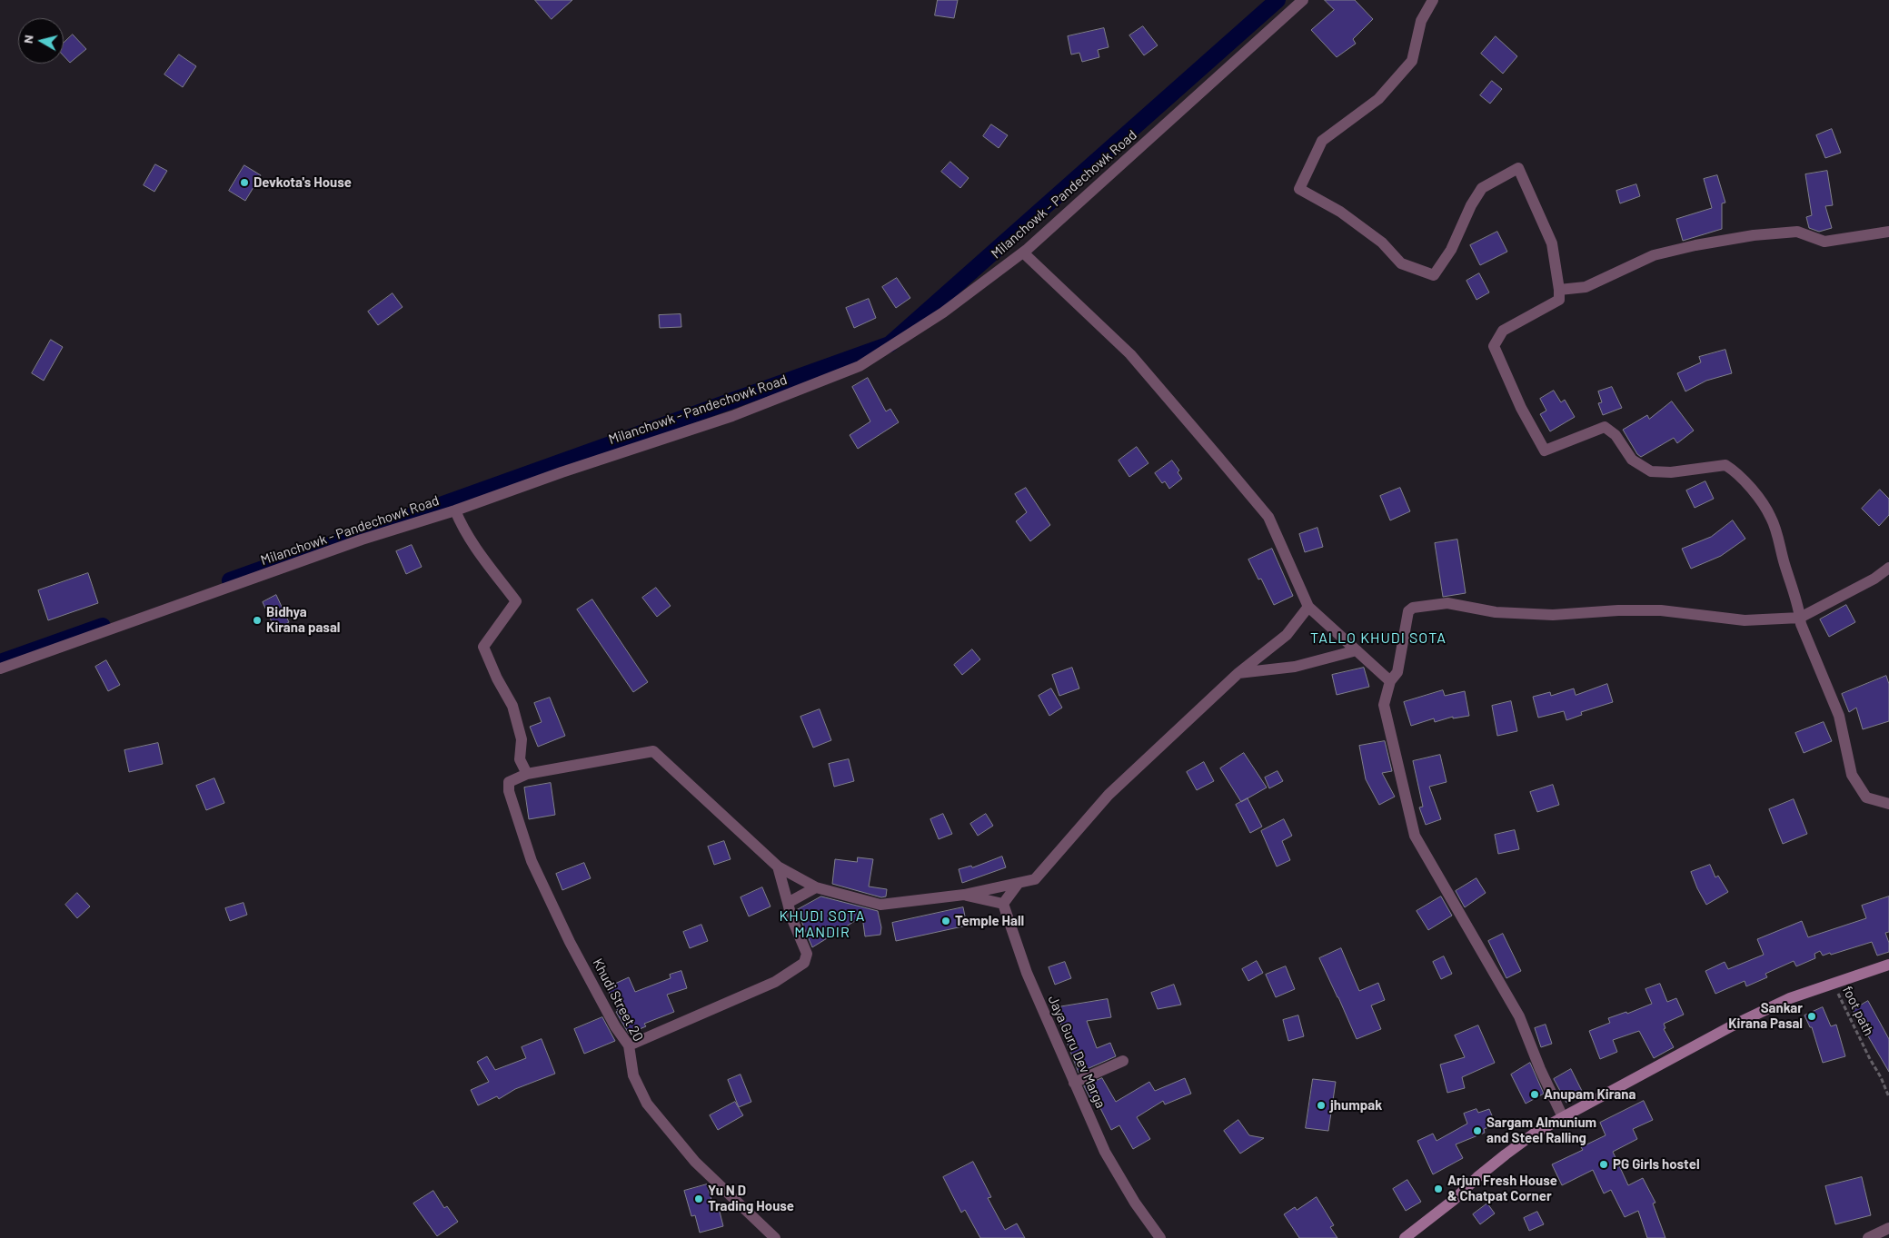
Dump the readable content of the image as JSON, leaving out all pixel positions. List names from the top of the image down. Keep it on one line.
{"streets":{"street":["Milanchowk - Pandechowk Road","Khudi Street 20","Jaya Guru Dev Marga"],"path":["foot path"]},"districts":["TALLO KHUDI SOTA","KHUDI SOTA MANDIR"],"places":["Devkota's House","Bidhya Kirana pasal","Temple Hall","Sankar Kirana Pasal","Anupam Kirana","jhumpak","Sargam Almunium and Steel Ralling","PG Girls hostel","Arjun Fresh House & Chatpat Corner","Yu N D Trading House"],"north":"left"}
